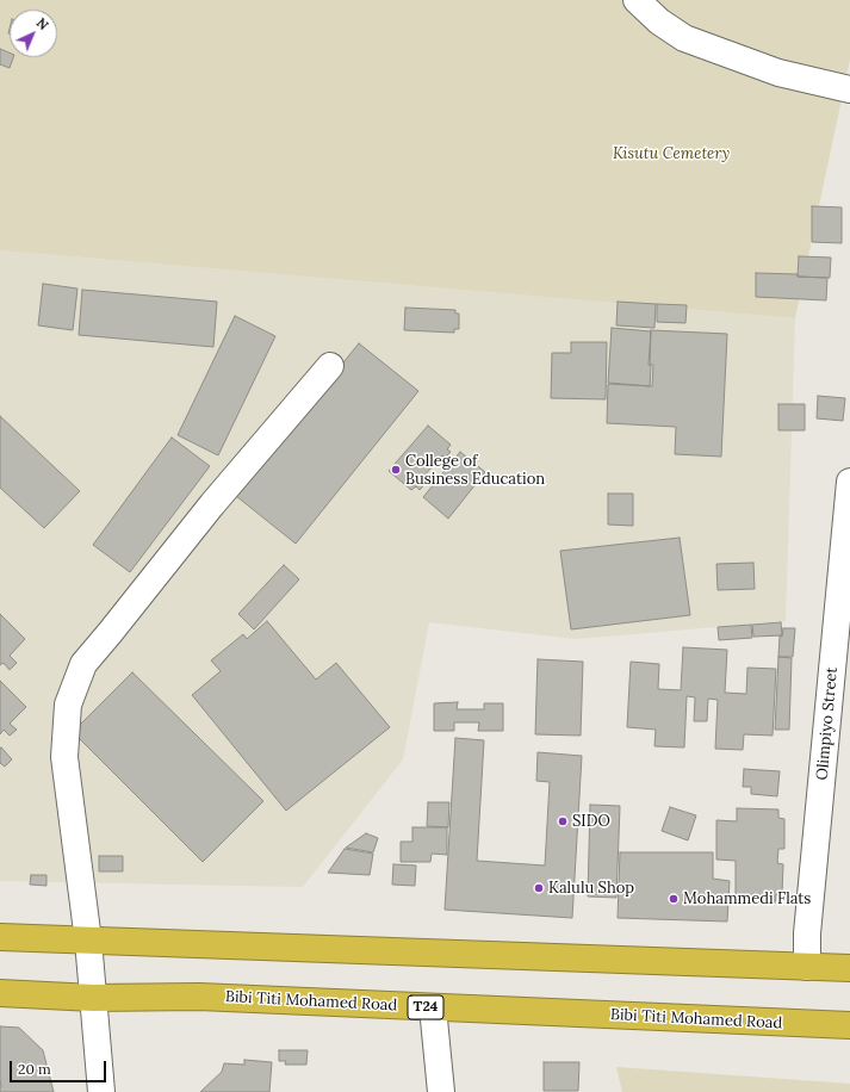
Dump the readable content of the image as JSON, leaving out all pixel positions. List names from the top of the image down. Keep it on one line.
{"streets":{"highway":["Bibi Titi Mohamed Road","T24"],"street":["Olimpiyo Street"]},"parks":["Kisutu Cemetery"],"places":["College of Business Education","SIDO","Kalulu Shop","Mohammedi Flats"],"scale_bar":"20 m","north":"top right"}
